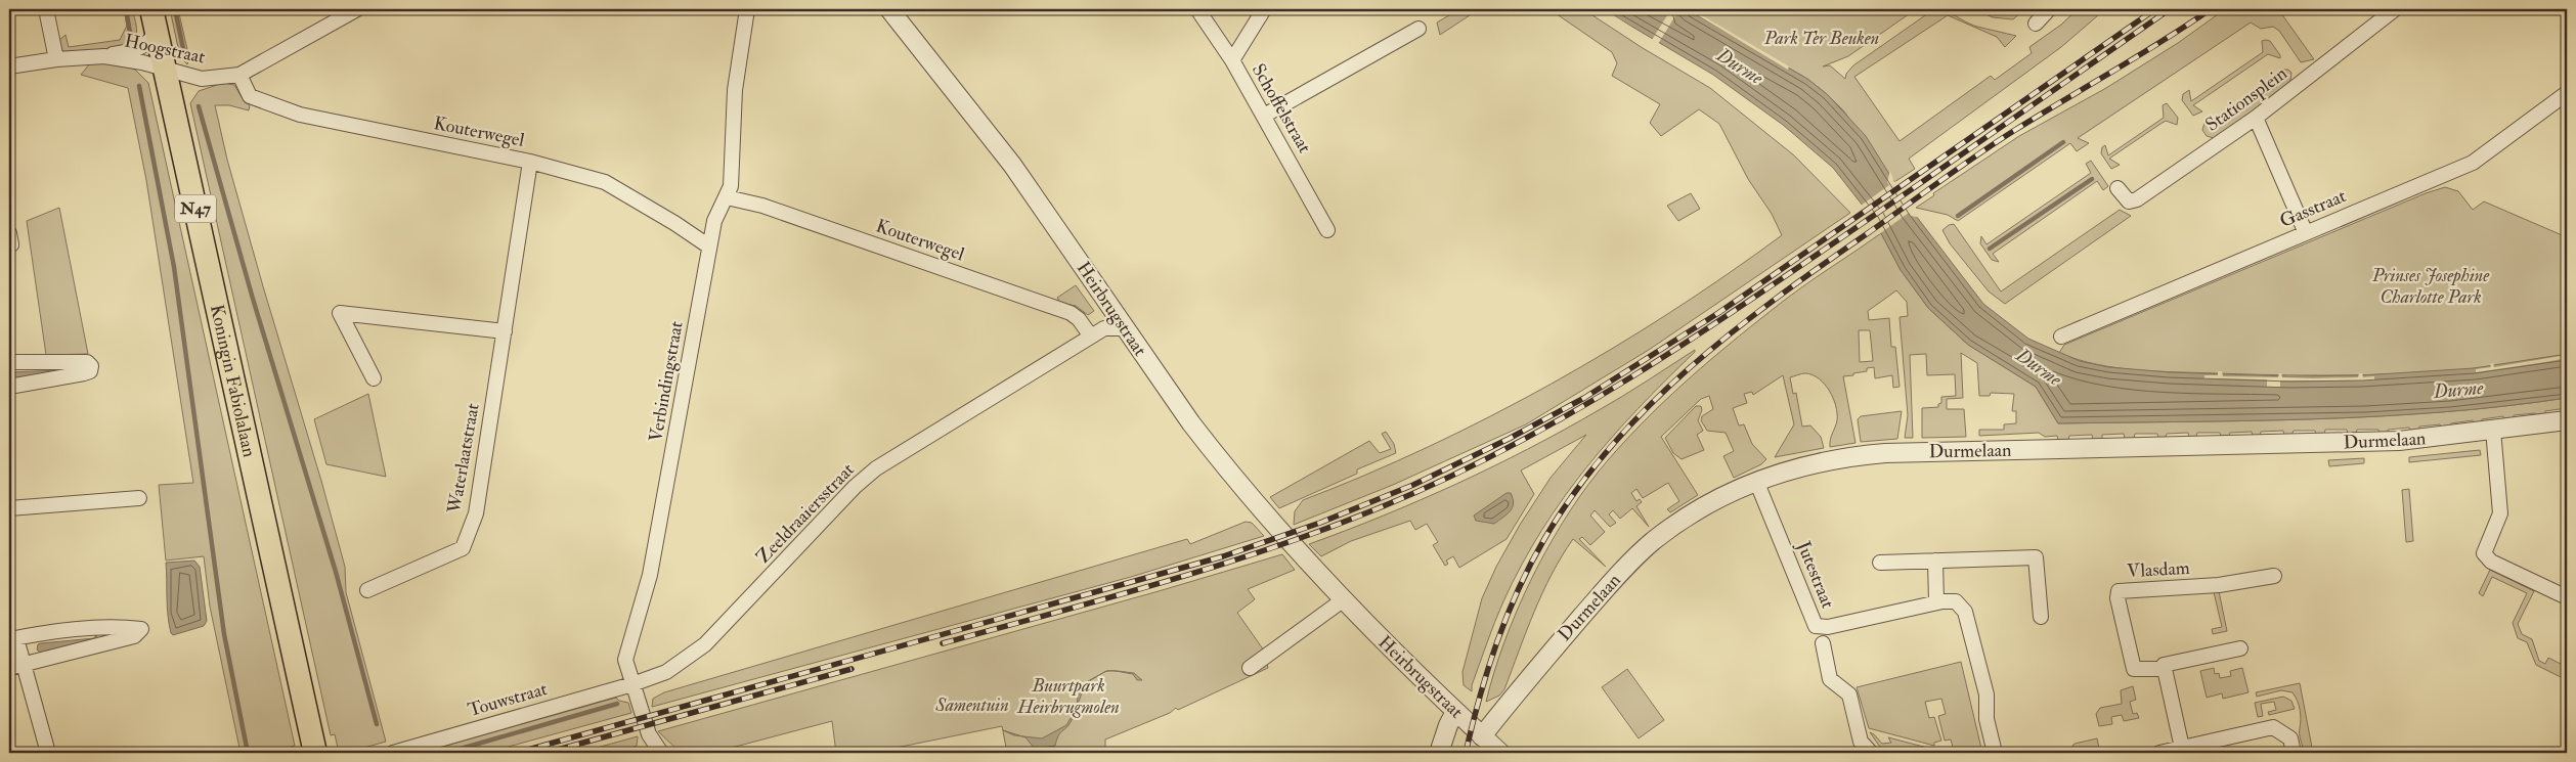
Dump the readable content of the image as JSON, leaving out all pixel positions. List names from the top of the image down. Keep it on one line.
{"streets":{"main road":["N47","Koningin Fabiolalaan"],"street":["Hoogstraat","Stationsplein","Schoffelstraat","Kouterwegel","Gasstraat","Heirbrugstraat","Verbindingstraat","Durmelaan","Waterlaatstraat","Zeeldraaiersstraat","Vlasdam","Jutestraat","Touwstraat"]},"crossings":[["Hoogstraat","Kouterwegel"],["Hoogstraat","Koningin Fabiolalaan"],["Kouterwegel","Verbindingstraat"],["Kouterwegel","Waterlaatstraat"],["Kouterwegel","Zeeldraaiersstraat"],["Heirbrugstraat","Durmelaan"],["Heirbrugstraat","Zeeldraaiersstraat"],["Verbindingstraat","Zeeldraaiersstraat"],["Verbindingstraat","Touwstraat"],["Durmelaan","Jutestraat"],["Zeeldraaiersstraat","Touwstraat"]],"water":["Durme"],"parks":["Park Ter Beuken","Prinses Josephine Charlotte Park","Buurtpark Heirbrugmolen","Samentuin"]}
